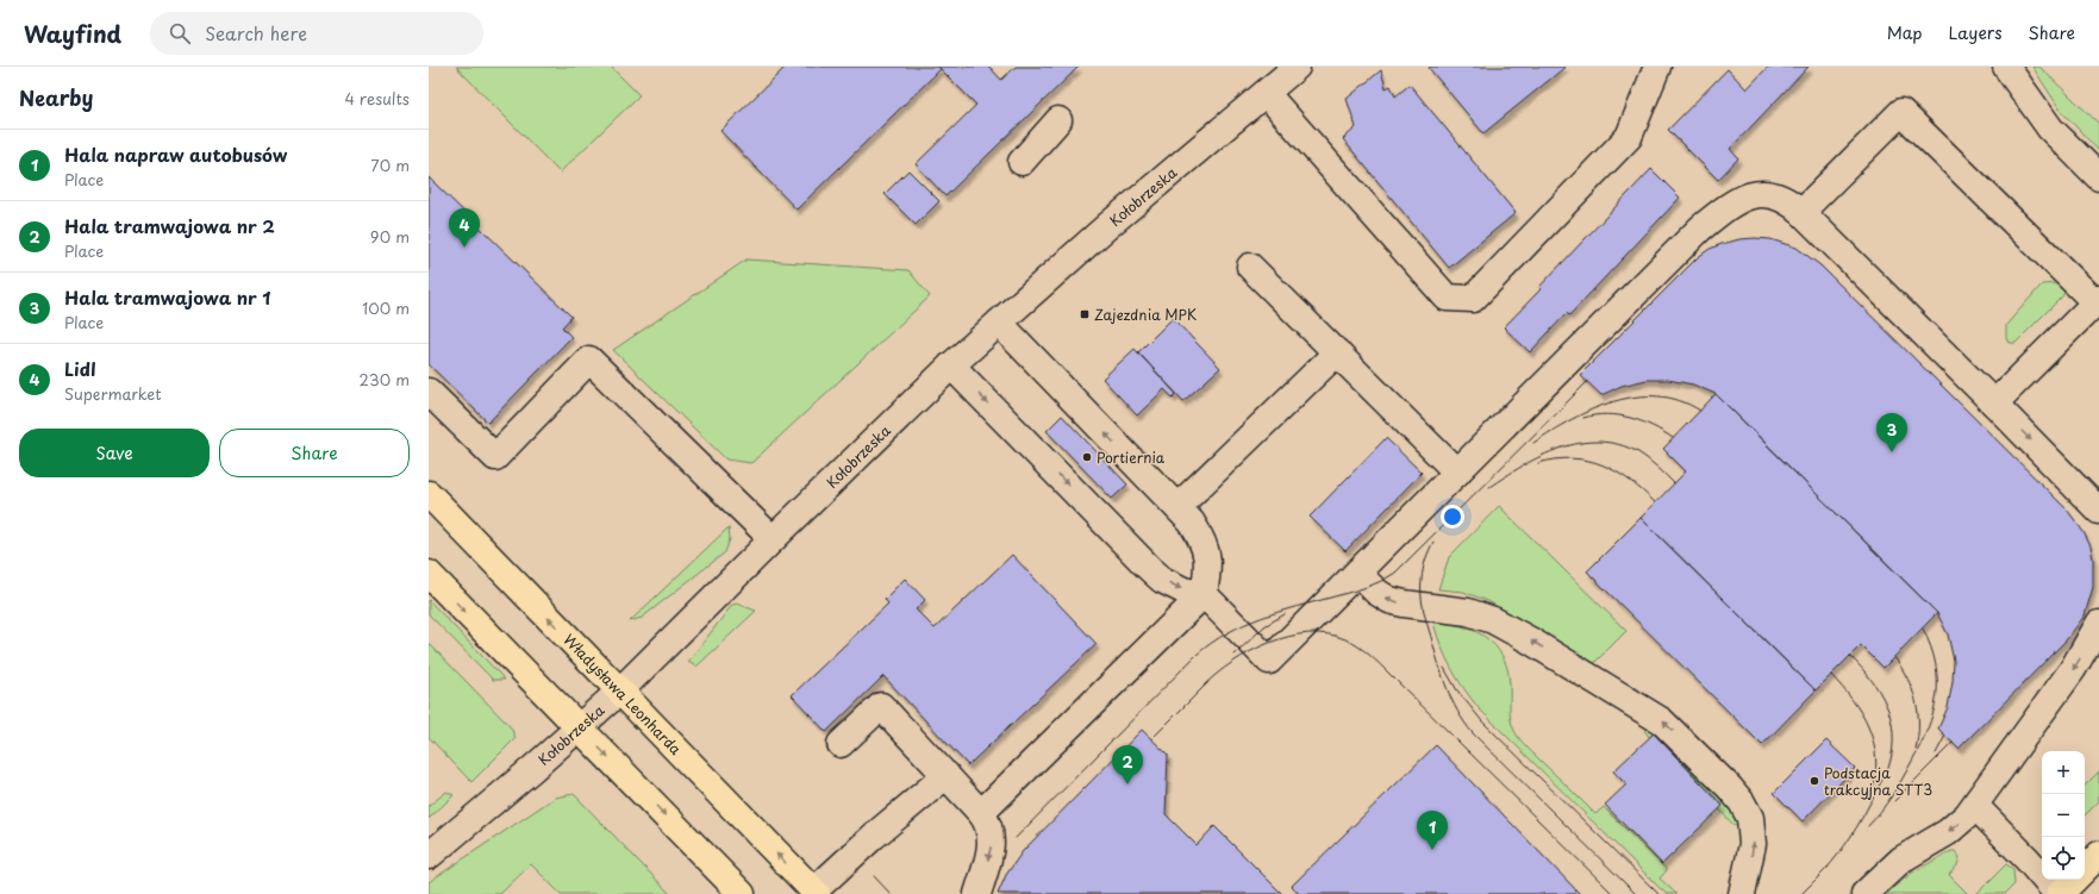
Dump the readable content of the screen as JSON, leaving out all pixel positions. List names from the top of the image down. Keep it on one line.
{"streets":{"main road":["Władysława Leonharda"],"street":["Kołobrzeska"]},"crossings":[["Kołobrzeska","Władysława Leonharda"]],"places":{"transit":["Zajezdnia MPK"],"other":["Portiernia","Podstacja trakcyjna STT3"]},"page":{"header":"Wayfind","search":"Search here","nav":["Map","Layers","Share"],"heading":["Nearby","4 results"],"list":[{"mark":"1","name":"Hala napraw autobusów","note":"Place","value":"70 m"},{"mark":"2","name":"Hala tramwajowa nr 2","note":"Place","value":"90 m"},{"mark":"3","name":"Hala tramwajowa nr 1","note":"Place","value":"100 m"},{"mark":"4","name":"Lidl","note":"Supermarket","value":"230 m"}],"pins":["4","3","2","1"],"buttons":["Save","Share"],"map_buttons":["+","−"]}}
